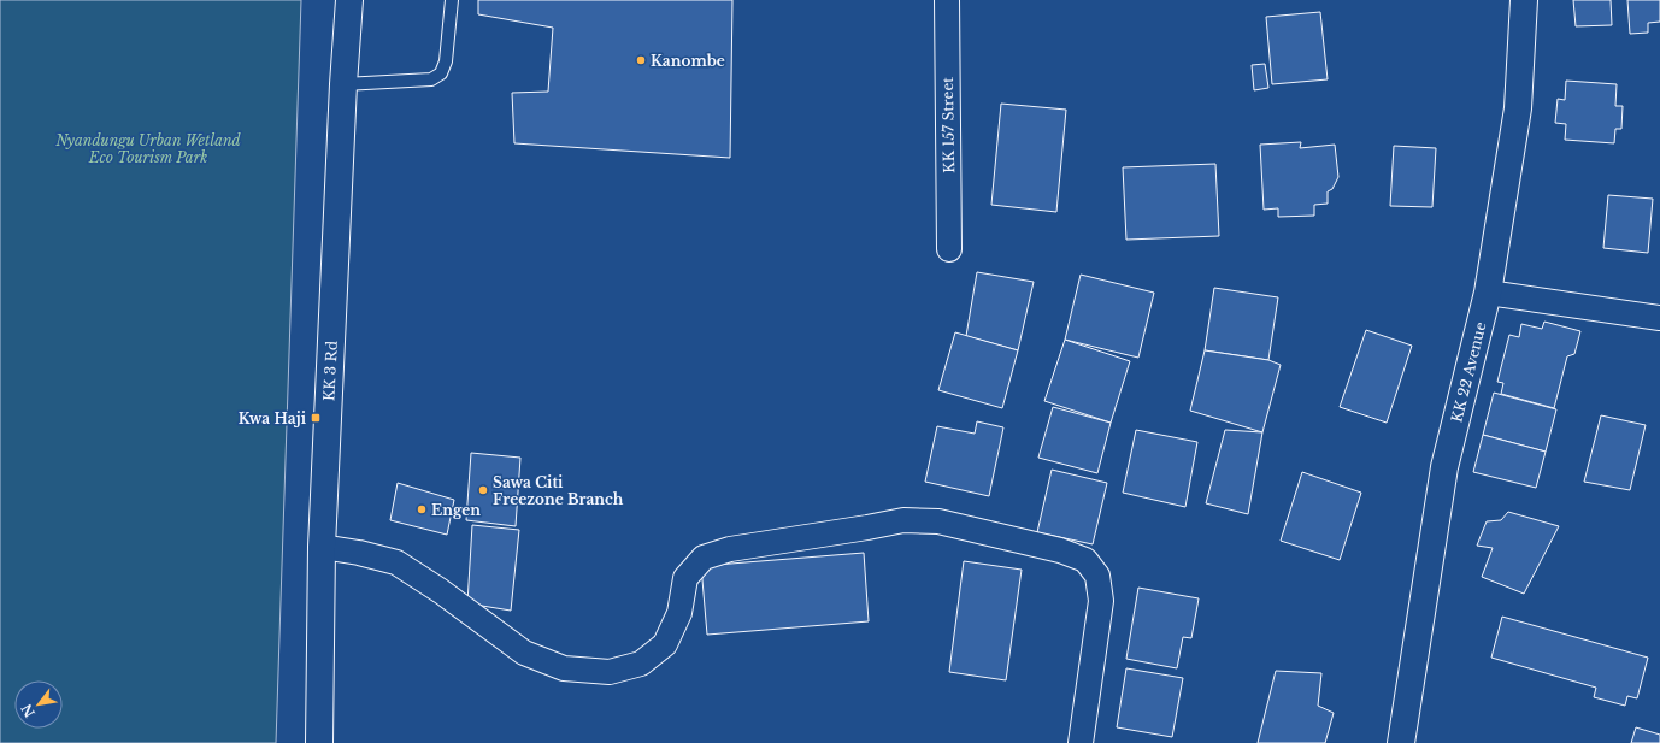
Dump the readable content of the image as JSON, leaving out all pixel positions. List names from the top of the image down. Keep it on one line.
{"streets":{"main road":["KK 3 Rd","KK 22 Avenue"],"street":["KK 157 Street"]},"parks":["Nyandungu Urban Wetland Eco Tourism Park"],"places":{"other":["Kanombe","Sawa Citi Freezone Branch","Engen"],"transit":["Kwa Haji"]},"north":"bottom left"}
